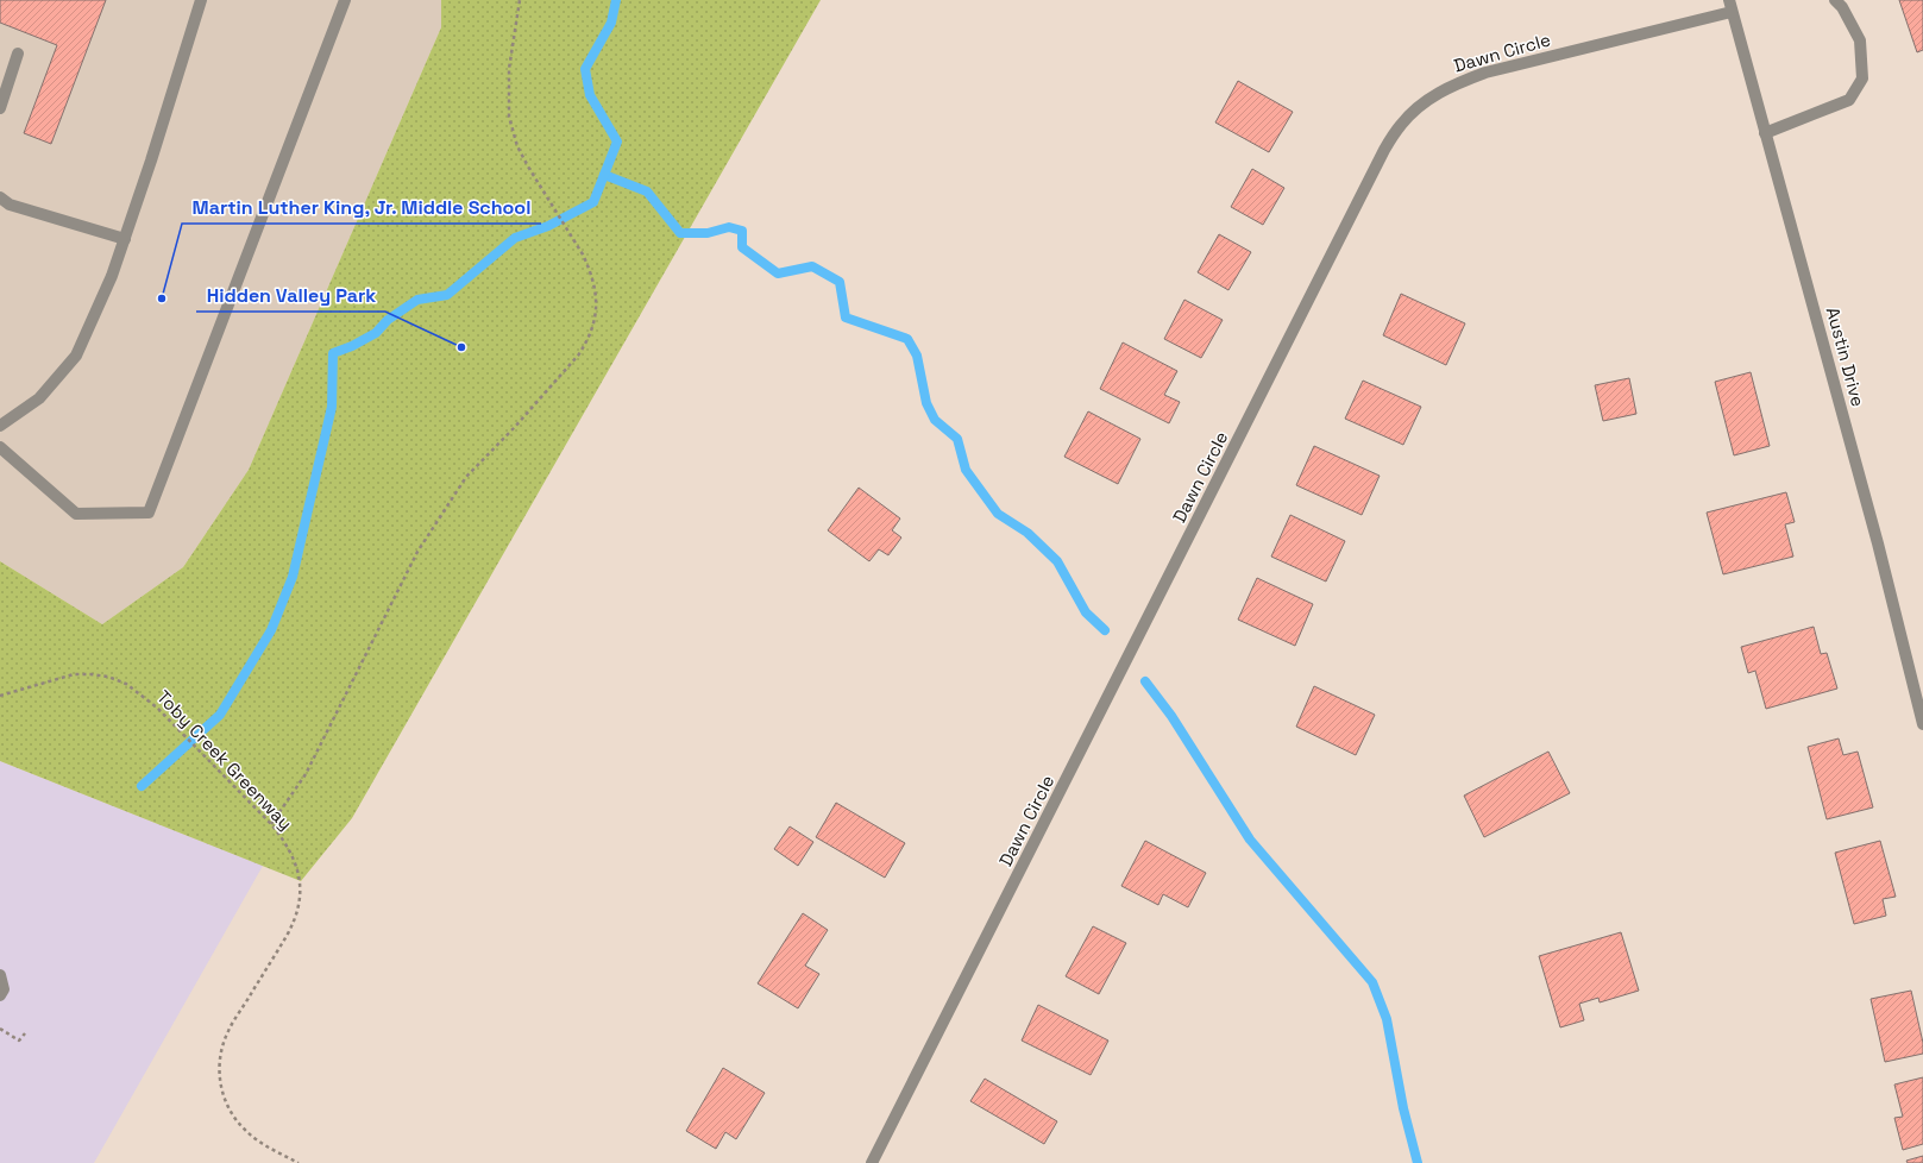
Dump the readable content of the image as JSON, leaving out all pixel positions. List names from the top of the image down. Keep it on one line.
{"streets":{"street":["Dawn Circle","Austin Drive"],"path":["Toby Creek Greenway"]},"crossings":[["Dawn Circle","Austin Drive"]],"places":["Martin Luther King, Jr. Middle School","Hidden Valley Park"]}
